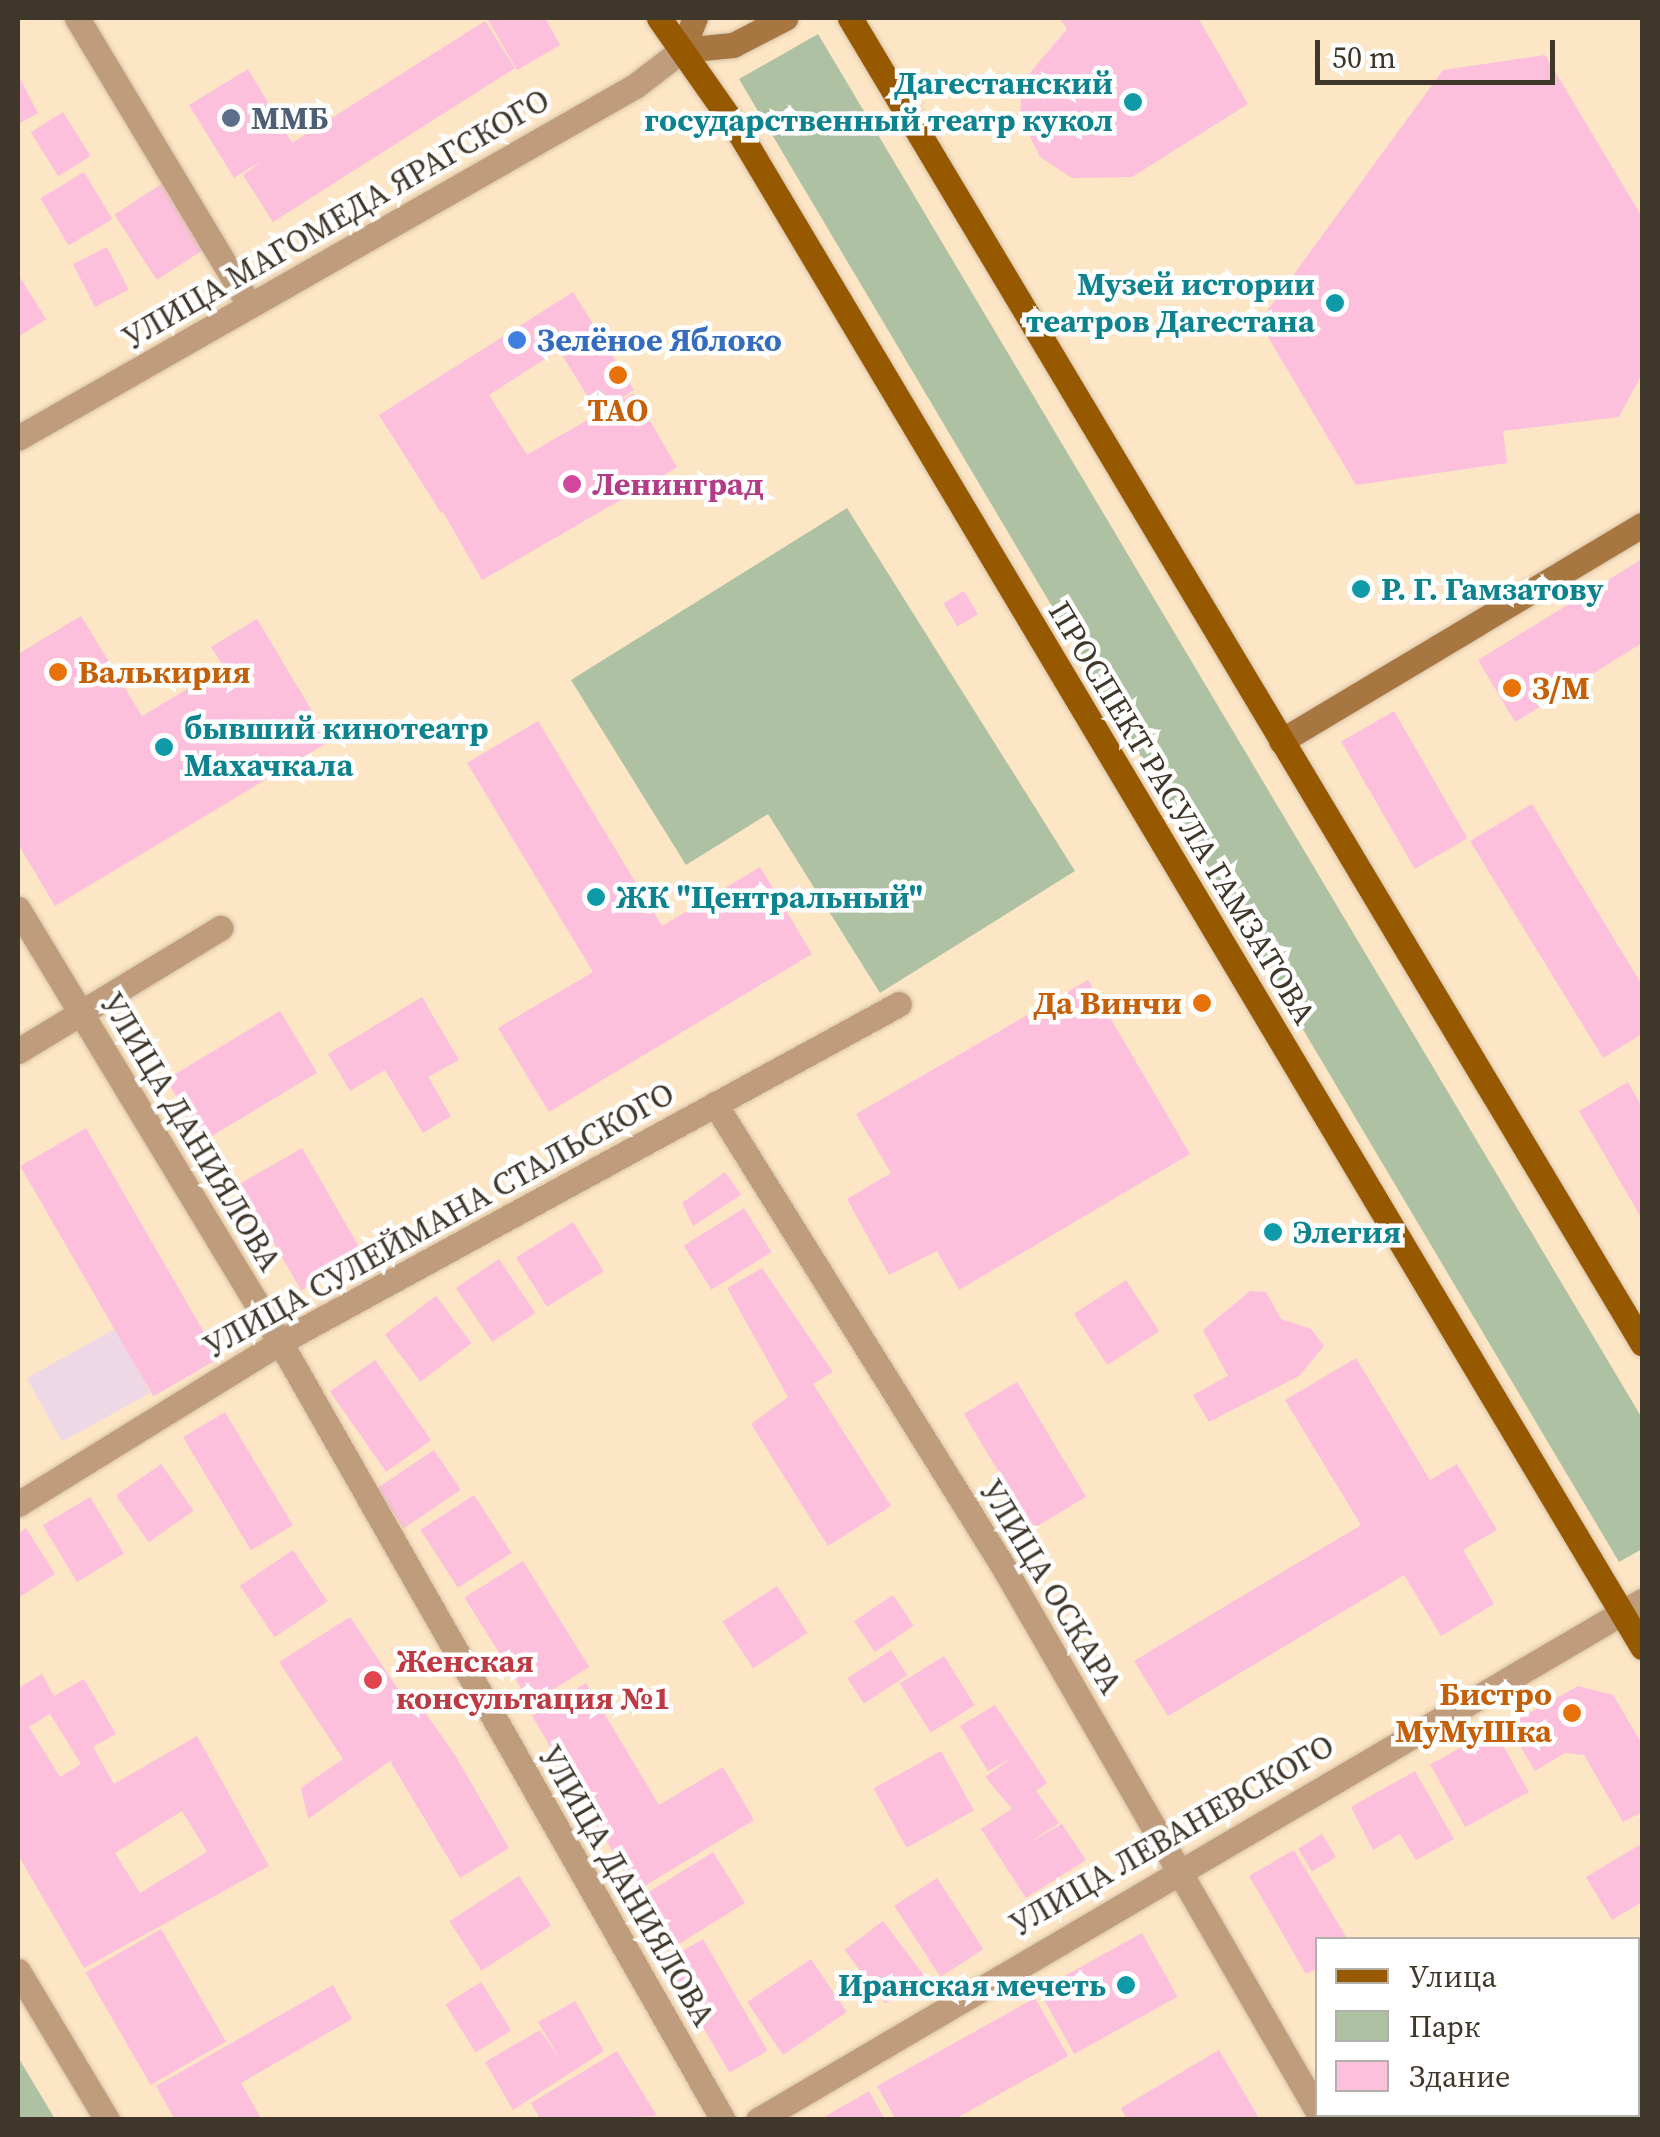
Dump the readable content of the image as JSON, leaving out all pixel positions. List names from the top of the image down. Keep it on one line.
{"streets":{"main road":["УЛИЦА МАГОМЕДА ЯРАГСКОГО","ПРОСПЕКТ РАСУЛА ГАМЗАТОВА"],"street":["УЛИЦА ДАНИЯЛОВА","УЛИЦА СУЛЕЙМАНА СТАЛЬСКОГО","УЛИЦА ОСКАРА","УЛИЦА ЛЕВАНЕВСКОГО"]},"crossings":[["УЛИЦА МАГОМЕДА ЯРАГСКОГО","ПРОСПЕКТ РАСУЛА ГАМЗАТОВА"],["ПРОСПЕКТ РАСУЛА ГАМЗАТОВА","УЛИЦА ЛЕВАНЕВСКОГО"],["УЛИЦА ДАНИЯЛОВА","УЛИЦА СУЛЕЙМАНА СТАЛЬСКОГО"],["УЛИЦА СУЛЕЙМАНА СТАЛЬСКОГО","УЛИЦА ОСКАРА"],["УЛИЦА ОСКАРА","УЛИЦА ЛЕВАНЕВСКОГО"]],"places":["Дагестанский государственный театр кукол","ММБ","Музей истории театров Дагестана","Зелёное Яблоко","ТАО","Ленинград","Р. Г. Гамзатову","Валькирия","З/М","бывший кинотеатр Махачкала","ЖК \"Центральный\"","Да Винчи","Элегия","Женская консультация №1","Бистро МуМуШка","Иранская мечеть"],"legend":["Улица","Парк","Здание"],"scale_bar":"50 m"}
